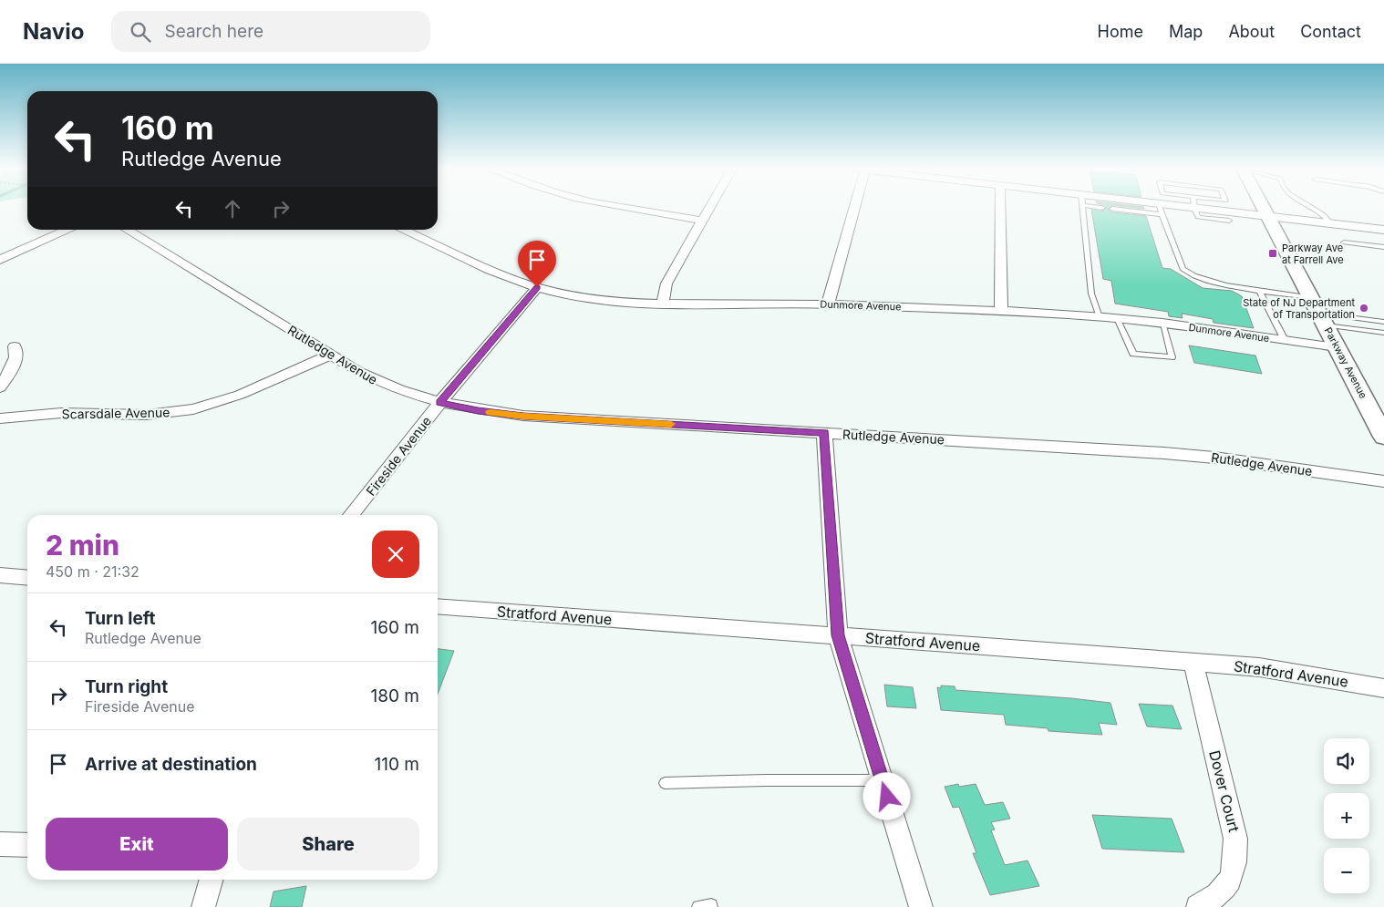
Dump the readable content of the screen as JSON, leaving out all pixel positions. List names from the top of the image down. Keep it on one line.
{"streets":{"main road":["Parkway Avenue"],"street":["Dunmore Avenue","Rutledge Avenue","Scarsdale Avenue","Fireside Avenue","Stratford Avenue","Dover Court"]},"crossings":[["Dunmore Avenue","Parkway Avenue"],["Dunmore Avenue","Fireside Avenue"],["Rutledge Avenue","Scarsdale Avenue"],["Rutledge Avenue","Fireside Avenue"],["Stratford Avenue","Dover Court"]],"places":{"transit":["Parkway Ave at Farrell Ave"],"other":["State of NJ Department of Transportation"]},"page":{"header":"Navio","search":"Search here","nav":["Home","Map","About","Contact"],"turn":["160 m","Rutledge Avenue"],"heading":["2 min","450 m · 21:32"],"list":[{"name":"Turn left","note":"Rutledge Avenue","value":"160 m"},{"name":"Turn right","note":"Fireside Avenue","value":"180 m"},{"name":"Arrive at destination","value":"110 m"}],"map_buttons":["+","−"],"buttons":["Exit","Share"]}}
